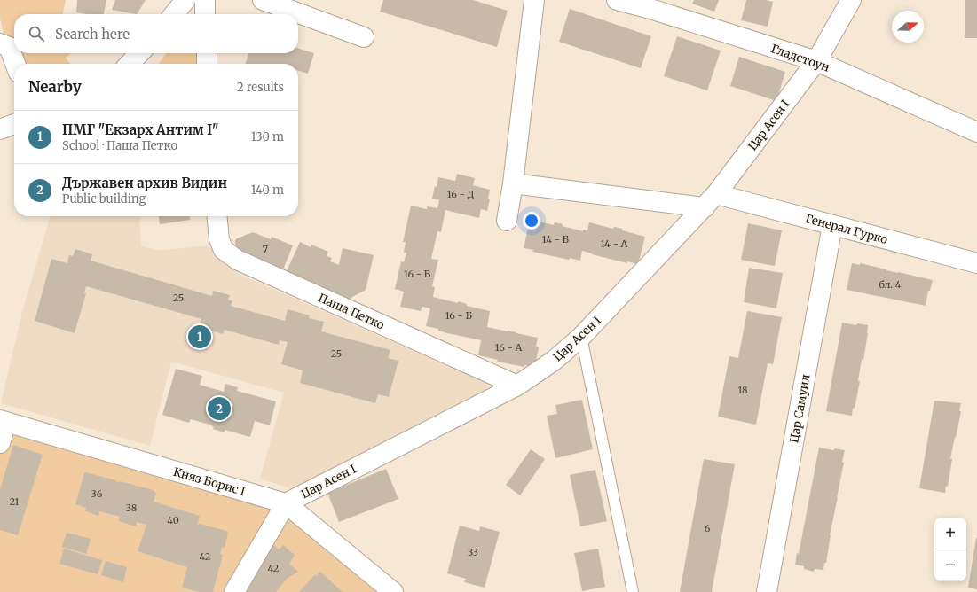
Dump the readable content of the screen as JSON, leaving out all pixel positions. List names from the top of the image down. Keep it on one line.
{"streets":{"street":["Гладстоун","Цар Асен I","Генерал Гурко","Паша Петко","Цар Самуил","Княз Борис I"]},"crossings":[["Гладстоун","Цар Асен I"],["Цар Асен I","Генерал Гурко"],["Цар Асен I","Паша Петко"],["Цар Асен I","Княз Борис I"],["Генерал Гурко","Цар Самуил"]],"house_numbers":["16 - Д","14 - Б","14 - А","7","16 - В","бл. 4","25","16 - Б","16 - А","25","18","36","21","38","40","6","33","42","42"],"north":"right","page":{"search":"Search here","heading":["Nearby","2 results"],"list":[{"mark":"1","name":"ПМГ \"Екзарх Антим I\"","note":"School · Паша Петко","value":"130 m"},{"mark":"2","name":"Държавен архив Видин","note":"Public building","value":"140 m"}],"pins":["1","2"],"map_buttons":["+","−"]}}
